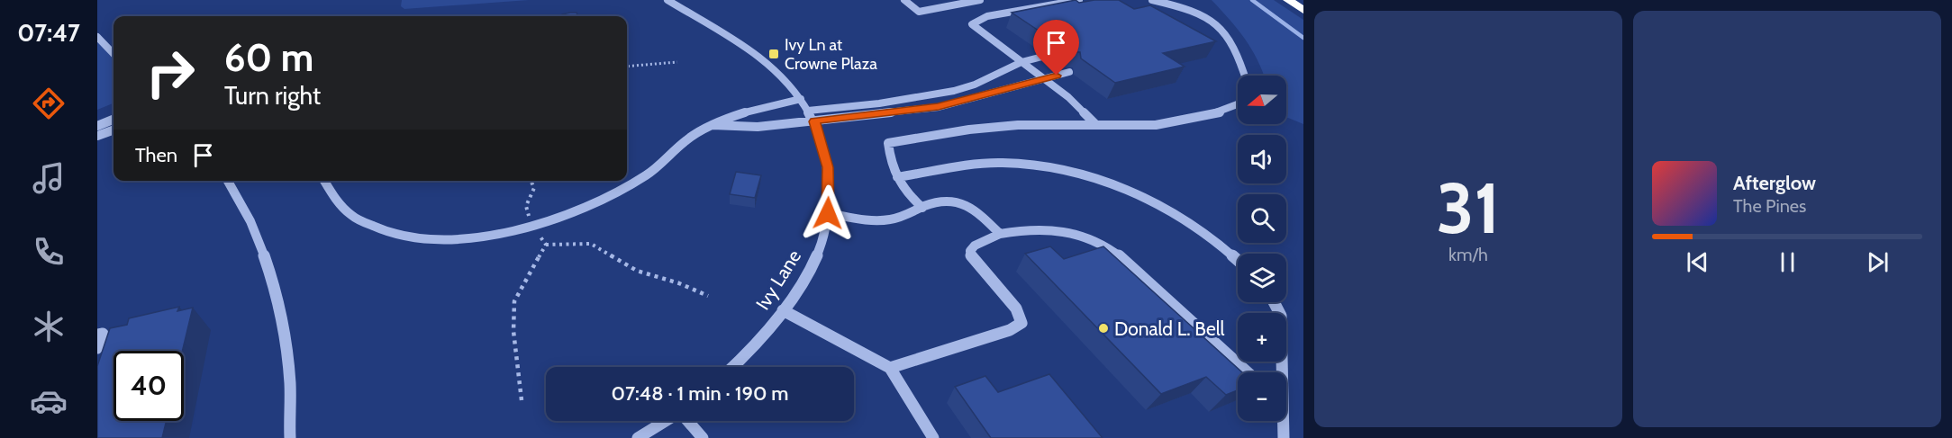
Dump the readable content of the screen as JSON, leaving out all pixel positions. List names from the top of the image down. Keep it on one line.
{"streets":{"street":["Ivy Lane"]},"places":{"transit":["Ivy Ln at Crowne Plaza"],"other":["Donald L. Bell"]},"north":"left","page":{"tabs":"07:47","tile":["31","km/h"],"turn":["60 m","Turn right"],"map_buttons":["+","−"],"then":"Then","song":["Afterglow","The Pines"],"limit":"40","trip":"07:48 · 1 min · 190 m"}}
